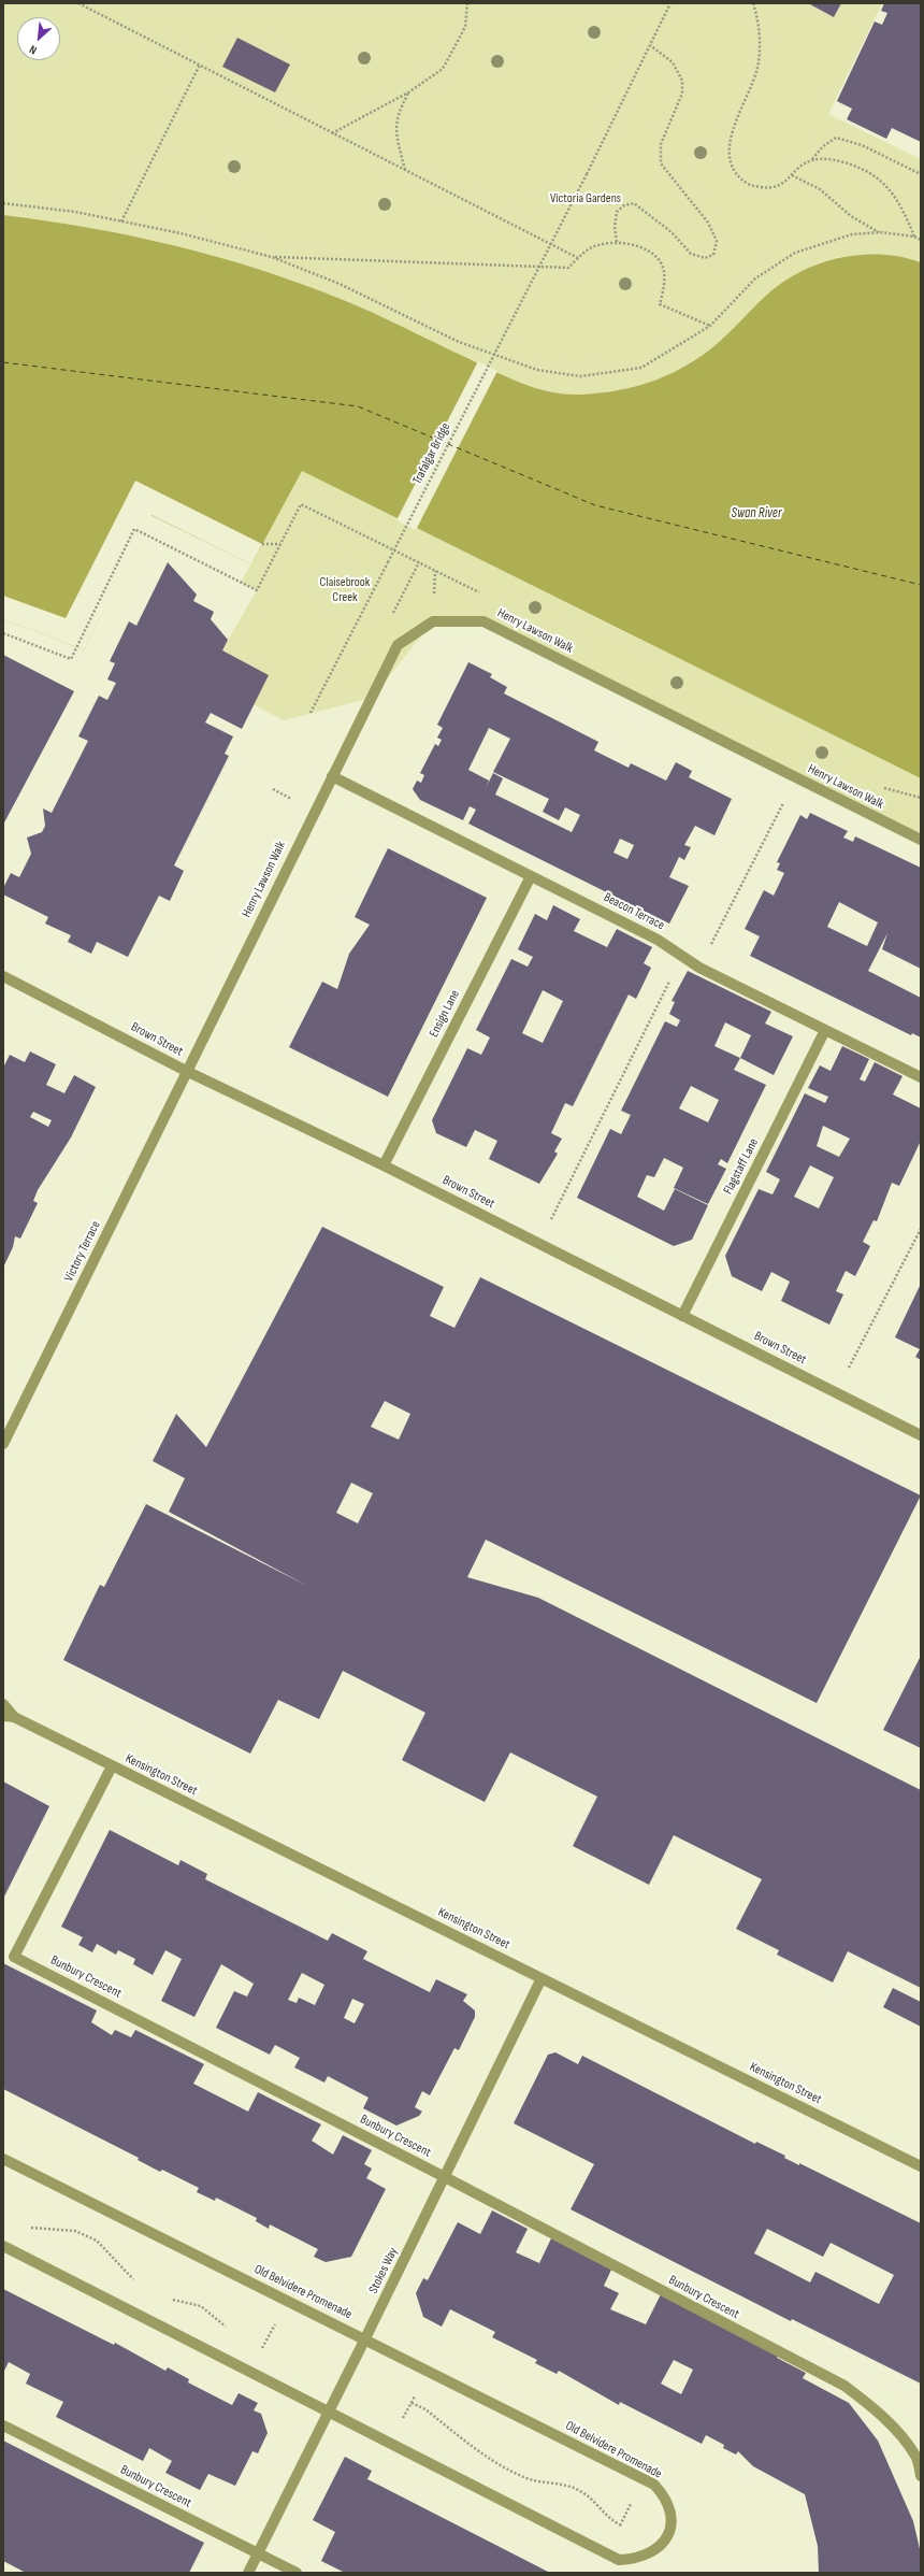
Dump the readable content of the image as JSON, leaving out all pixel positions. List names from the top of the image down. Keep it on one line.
{"streets":{"street":["Henry Lawson Walk","Beacon Terrace","Ensign Lane","Brown Street","Flagstaff Lane","Victory Terrace","Kensington Street","Bunbury Crescent","Stokes Way","Old Belvidere Promenade"],"path":["Trafalgar Bridge"]},"crossings":[["Henry Lawson Walk","Beacon Terrace"],["Henry Lawson Walk","Brown Street"],["Henry Lawson Walk","Victory Terrace"],["Beacon Terrace","Ensign Lane"],["Beacon Terrace","Flagstaff Lane"],["Ensign Lane","Brown Street"],["Brown Street","Flagstaff Lane"],["Brown Street","Victory Terrace"],["Kensington Street","Bunbury Crescent"],["Kensington Street","Stokes Way"],["Bunbury Crescent","Stokes Way"],["Stokes Way","Old Belvidere Promenade"]],"water":["Swan River"],"parks":["Victoria Gardens","Claisebrook Creek"],"north":"bottom left"}
